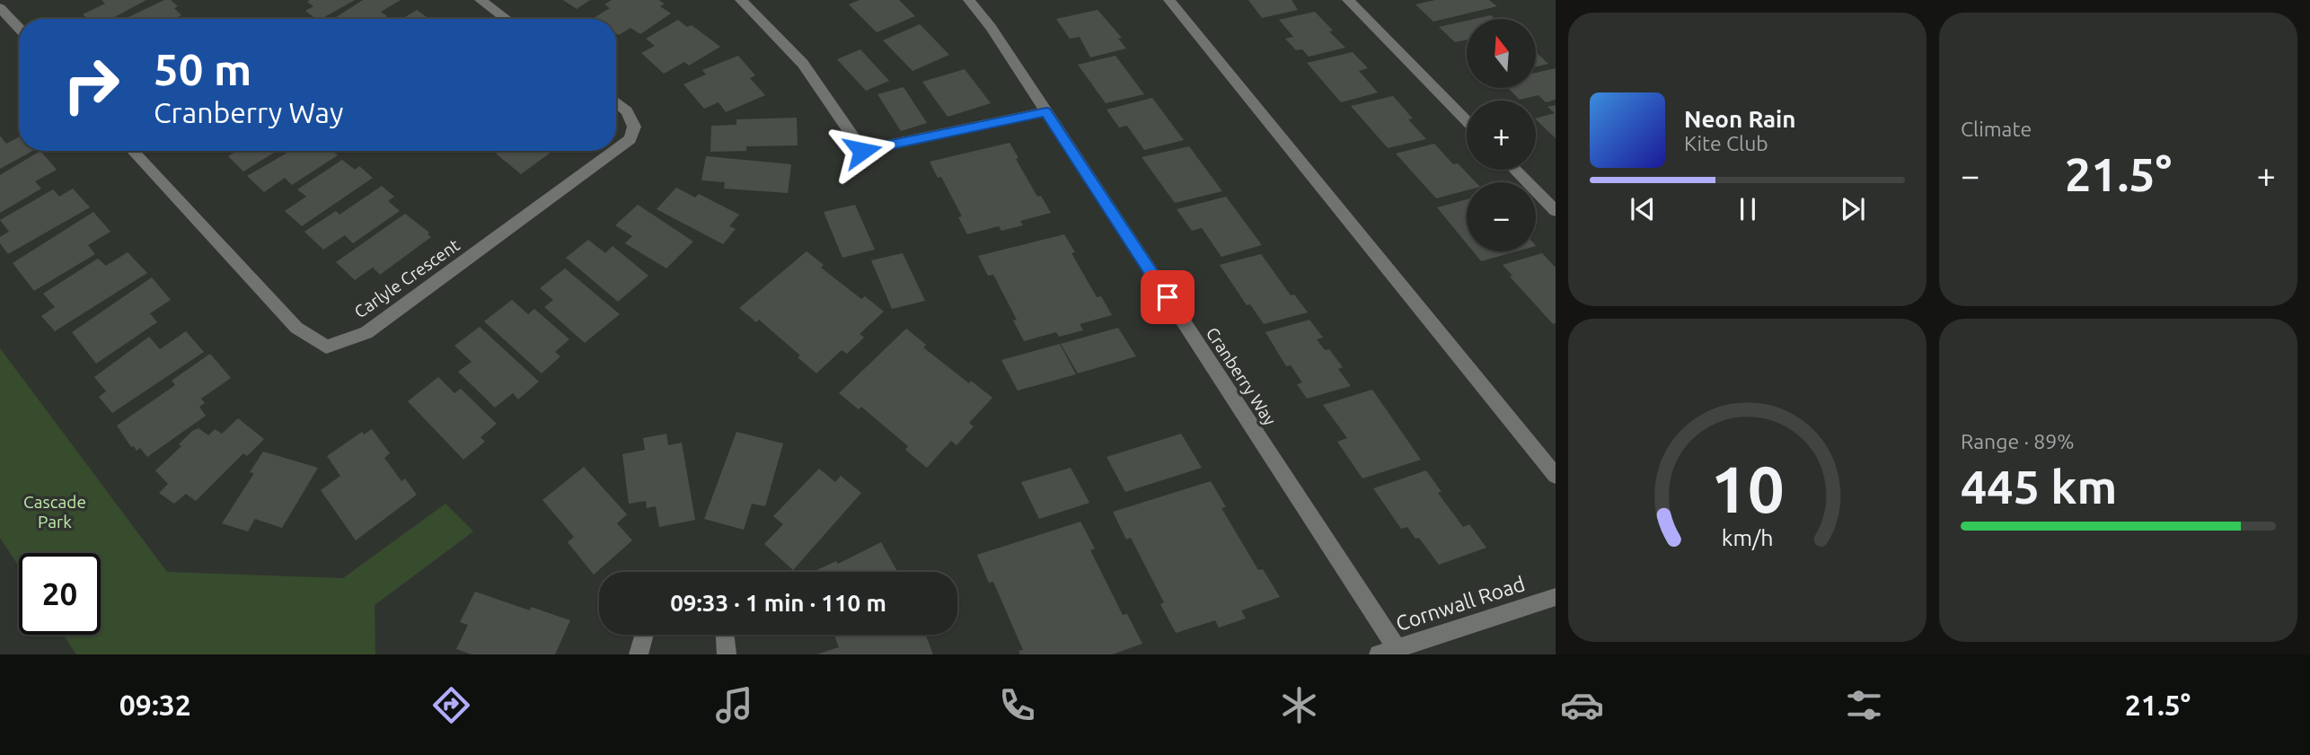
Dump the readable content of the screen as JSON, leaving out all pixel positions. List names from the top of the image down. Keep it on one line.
{"streets":{"street":["Carlyle Crescent","Cranberry Way","Cornwall Road"]},"crossings":[["Cranberry Way","Cornwall Road"]],"parks":["Cascade Park"],"north":"top","page":{"tile":["Climate",["Range · 89%","445 km"]],"map_buttons":["+","−"],"turn":["50 m","Cranberry Way"],"song":["Neon Rain","Kite Club"],"heat":["−","21.5°","+"],"limit":"20","trip":"09:33 · 1 min · 110 m","tabs":["09:32","21.5°"],"gauge":["10","km/h"]}}
